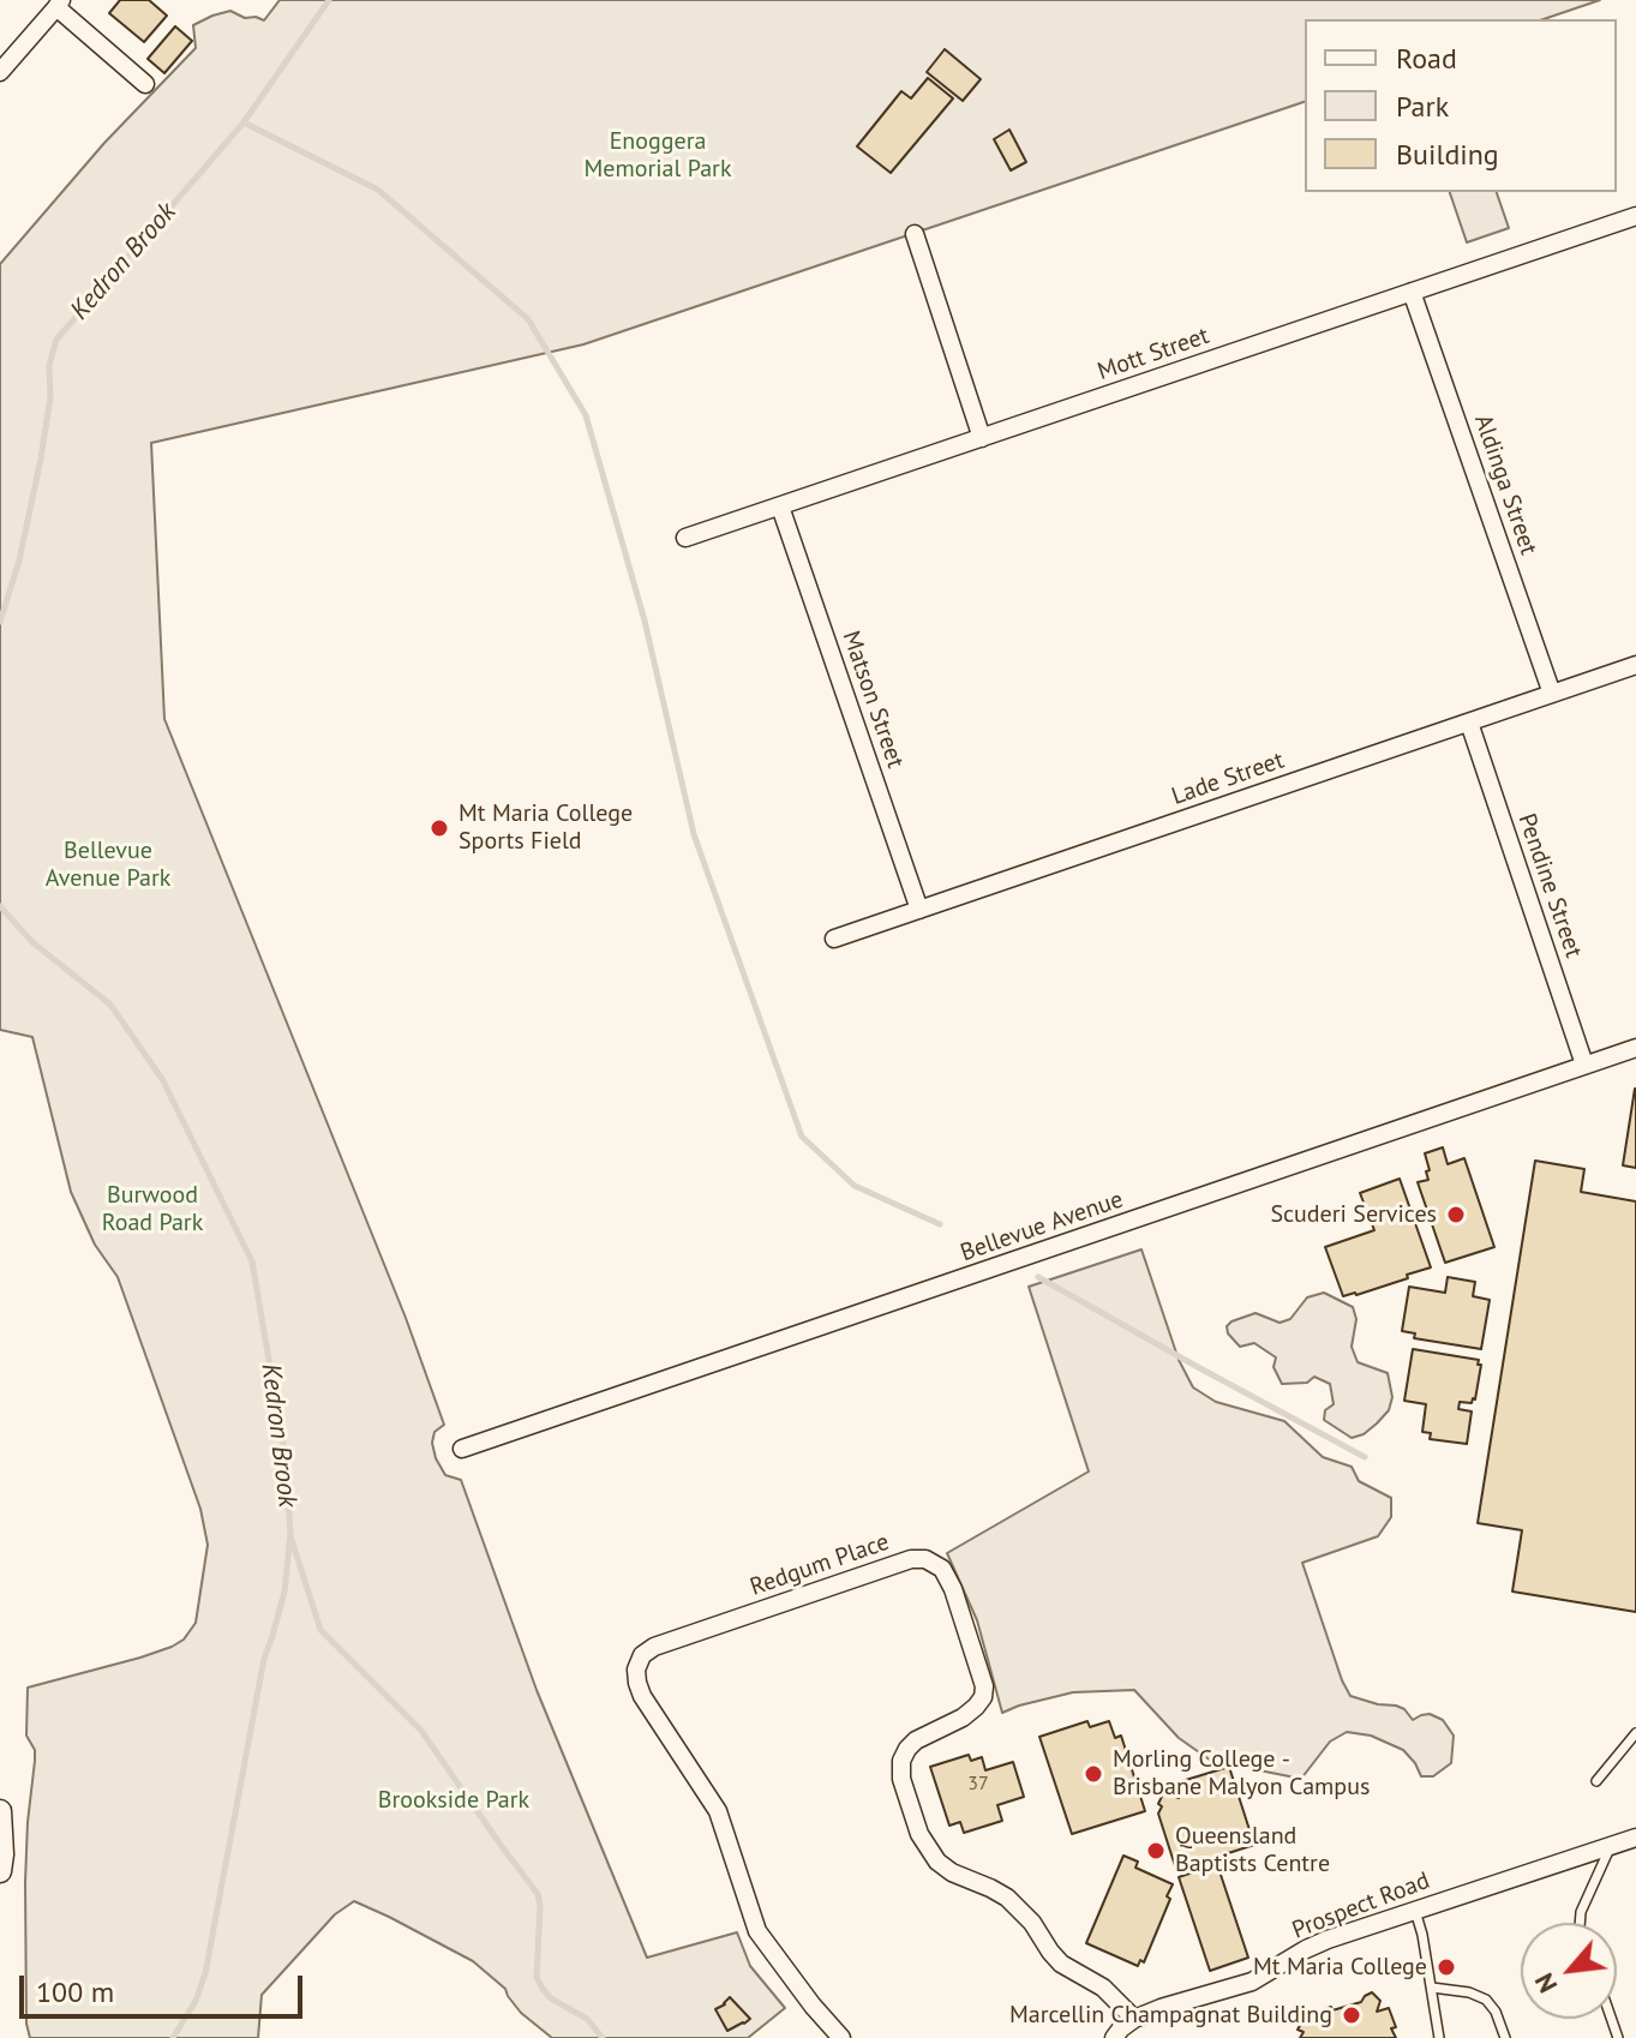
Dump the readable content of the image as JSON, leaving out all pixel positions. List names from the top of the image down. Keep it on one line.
{"streets":{"street":["Mott Street","Aldinga Street","Matson Street","Lade Street","Pendine Street","Bellevue Avenue","Redgum Place","Prospect Road"]},"crossings":[["Mott Street","Aldinga Street"],["Mott Street","Matson Street"],["Aldinga Street","Lade Street"],["Matson Street","Lade Street"],["Lade Street","Pendine Street"],["Pendine Street","Bellevue Avenue"],["Redgum Place","Prospect Road"]],"water":["Kedron Brook"],"parks":["Enoggera Memorial Park","Bellevue Avenue Park","Burwood Road Park","Brookside Park"],"places":["Mt Maria College Sports Field","Scuderi Services","Morling College - Brisbane Malyon Campus","Queensland Baptists Centre","Mt Maria College","Marcellin Champagnat Building"],"house_numbers":["37"],"legend":["Road","Park","Building"],"scale_bar":"100 m","north":"bottom left"}
